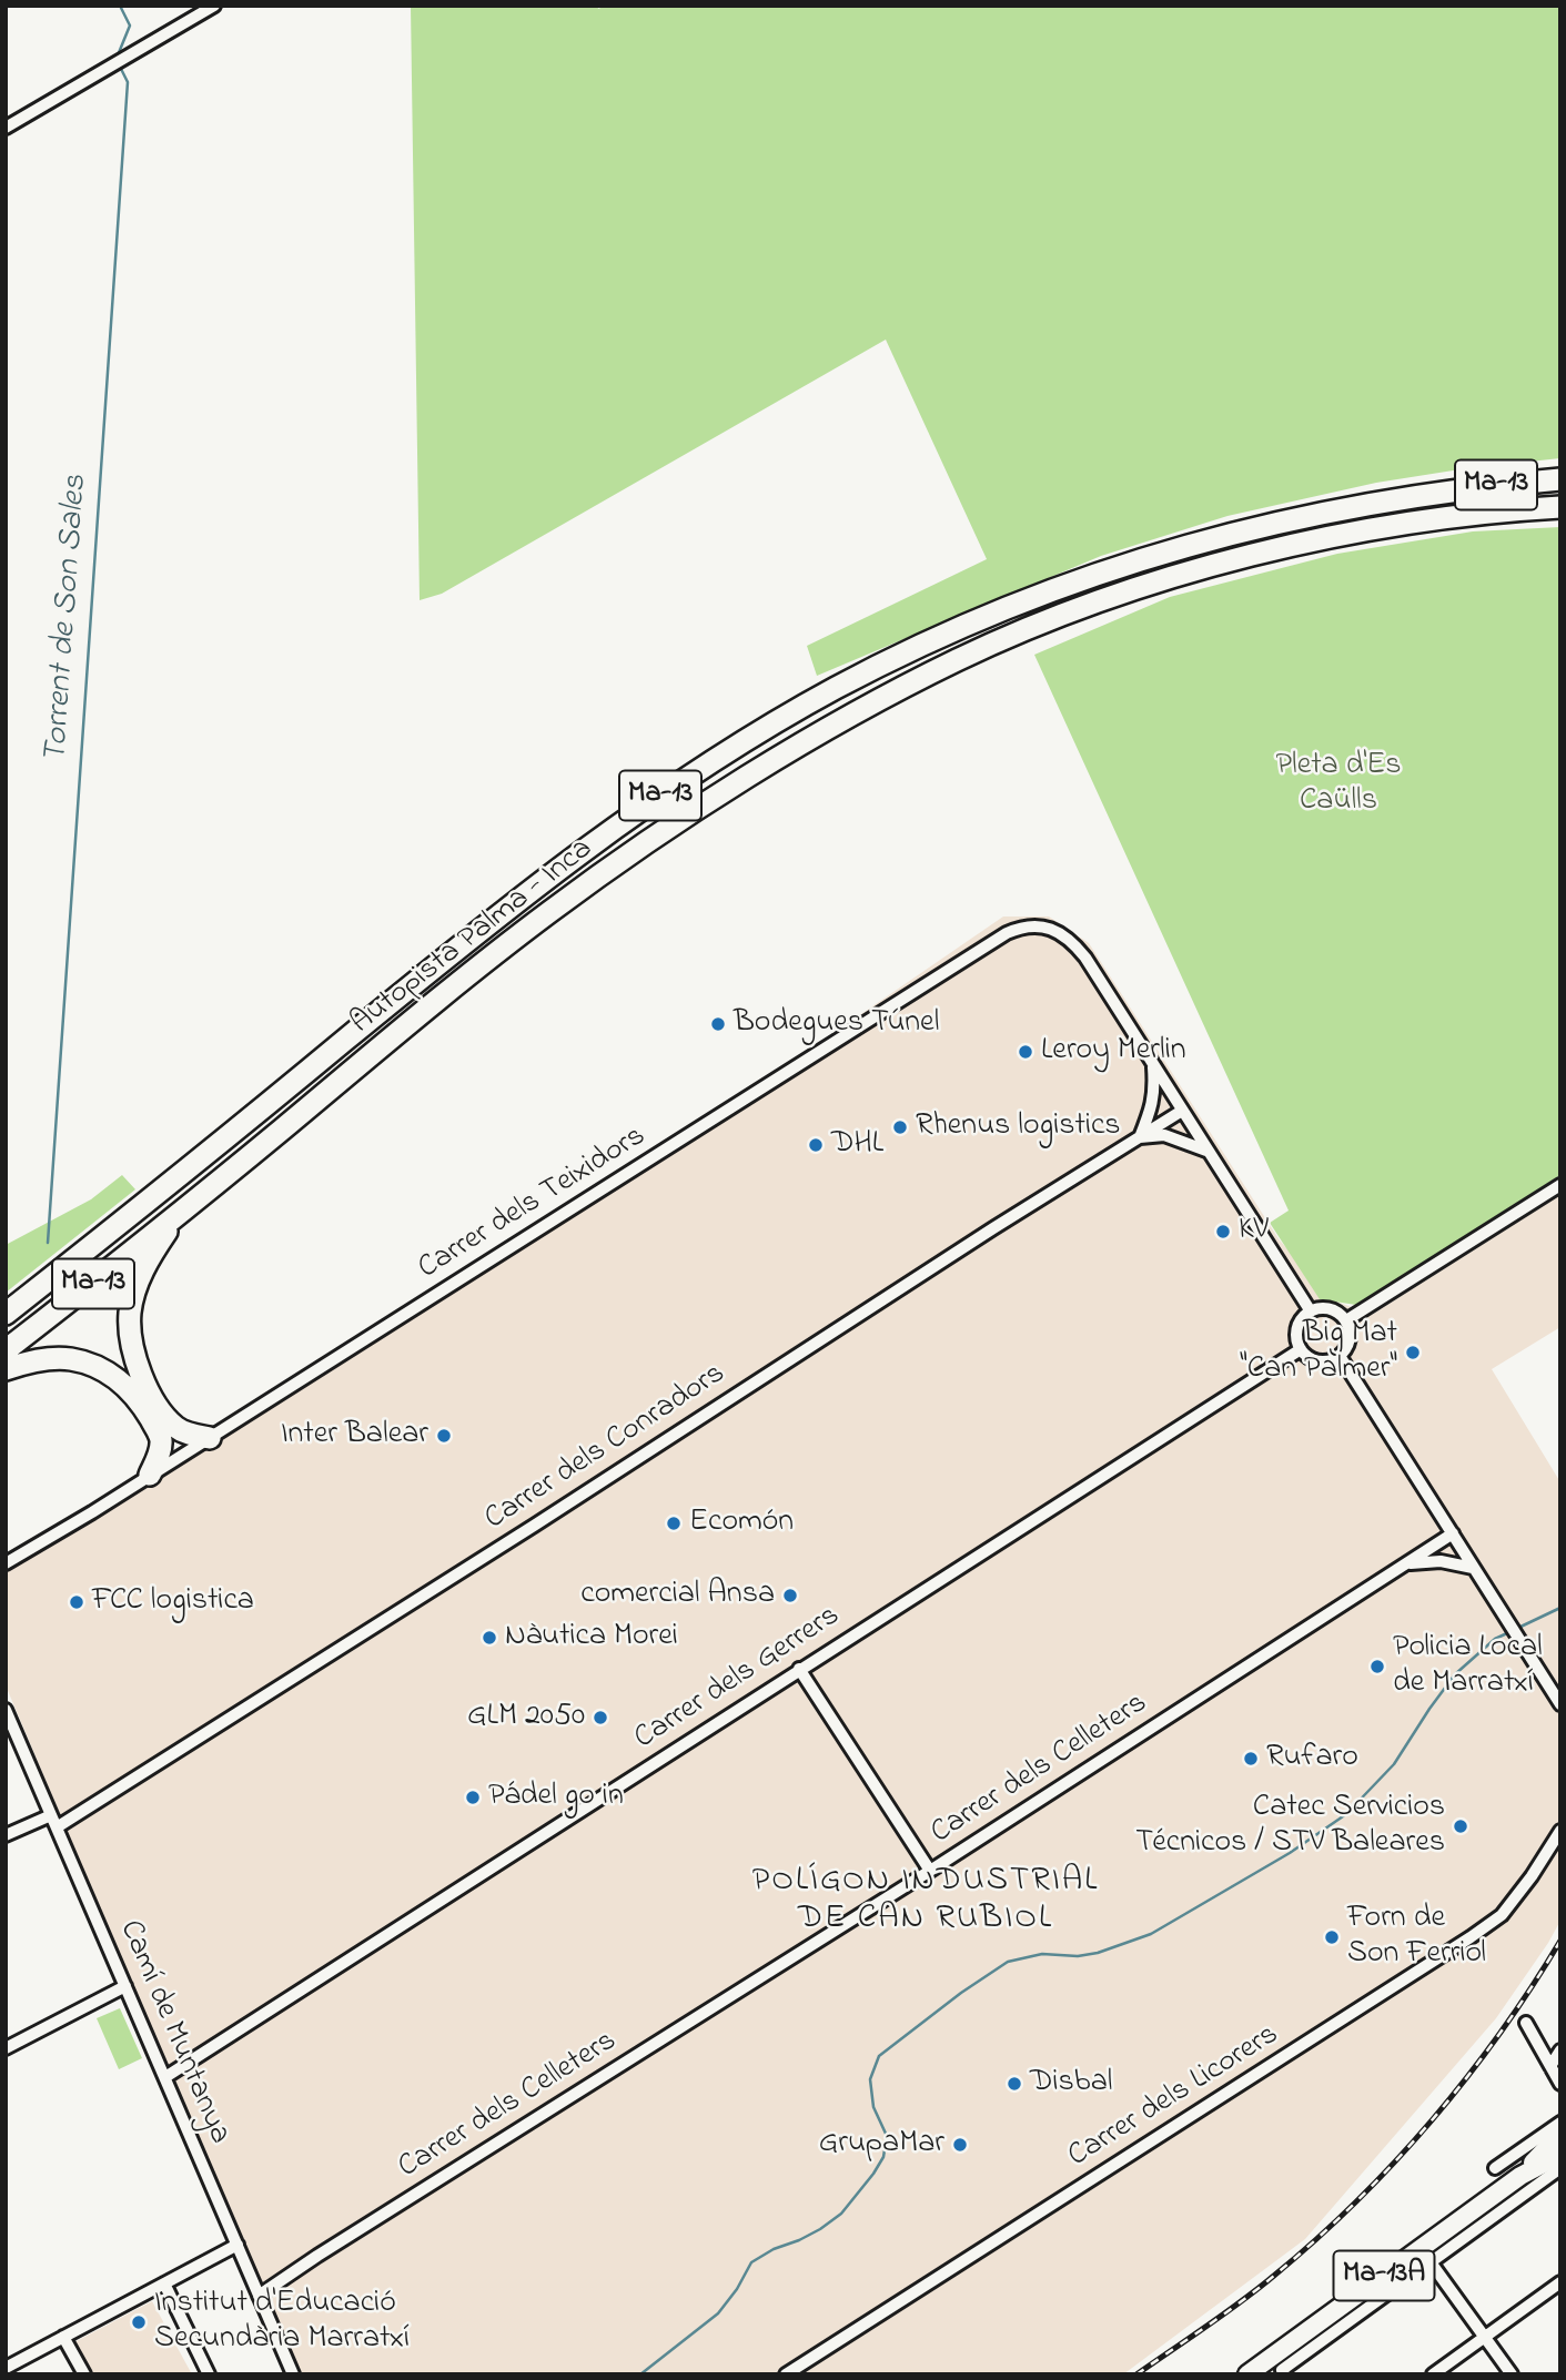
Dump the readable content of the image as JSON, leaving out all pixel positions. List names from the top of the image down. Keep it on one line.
{"streets":{"highway":["Ma-13","Autopista Palma - Inca"],"main road":["Ma-13A"],"street":["Carrer dels Teixidors","Carrer dels Conradors","Carrer dels Gerrers","Carrer dels Celleters","Camí de Muntanya","Carrer dels Licorers"]},"crossings":[["Carrer dels Teixidors","Carrer dels Conradors"],["Carrer dels Teixidors","Carrer dels Gerrers"],["Carrer dels Conradors","Camí de Muntanya"],["Carrer dels Gerrers","Camí de Muntanya"],["Carrer dels Celleters","Camí de Muntanya"]],"districts":["POLÍGON INDUSTRIAL DE CAN RUBIOL"],"water":["Torrent de Son Sales"],"parks":["Pleta d'Es Caülls"],"places":["Bodegues Túnel","Leroy Merlin","Rhenus logistics","DHL","KV","Big Mat \"Can Palmer\"","Inter Balear","Ecomón","comercial Ansa","FCC logistica","Nàutica Morei","Policia Local de Marratxí","GLM 2050","Rufaro","Pádel go in","Catec Servicios Técnicos / STV Baleares","Forn de Son Ferriol","Disbal","GrupaMar","Institut d'Educació Secundària Marratxí"]}
